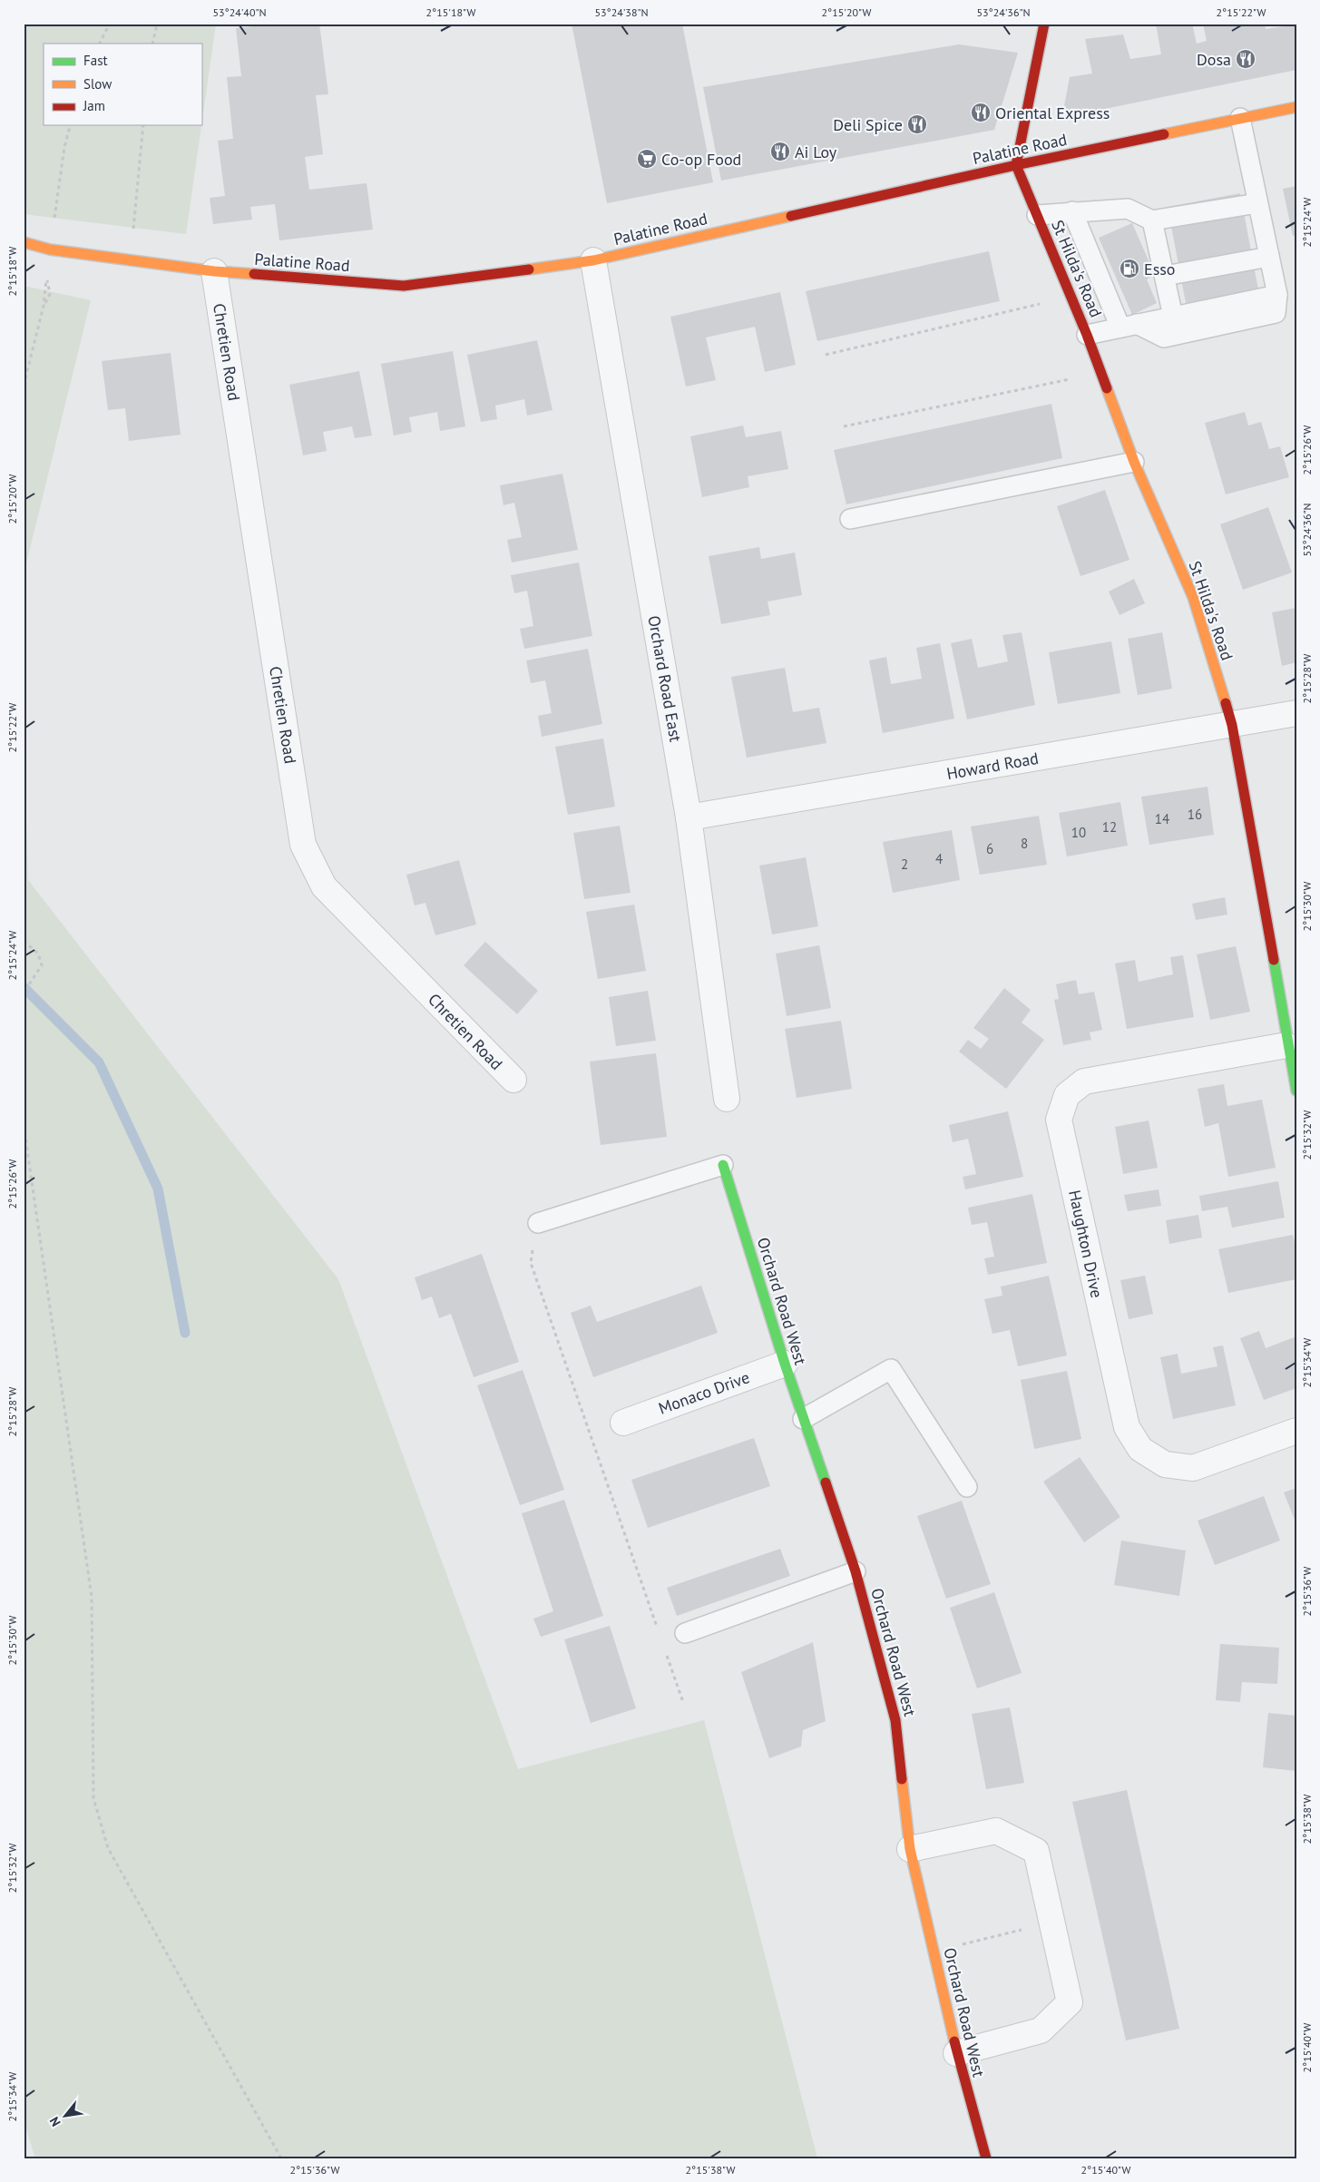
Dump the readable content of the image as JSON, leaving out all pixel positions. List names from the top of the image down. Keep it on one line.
{"streets":{"street":["Palatine Road","St Hilda's Road","Chretien Road","Orchard Road East","Howard Road","Haughton Drive","Orchard Road West","Monaco Drive"]},"crossings":[["Palatine Road","St Hilda's Road"],["Palatine Road","Chretien Road"],["Palatine Road","Orchard Road East"],["St Hilda's Road","Howard Road"],["St Hilda's Road","Haughton Drive"],["Orchard Road East","Howard Road"],["Orchard Road West","Monaco Drive"]],"places":{"restaurant":["Dosa","Oriental Express","Deli Spice","Ai Loy"],"supermarket":["Co-op Food"],"fuel station":["Esso"]},"house_numbers":["16","14","12","10","8","6","4","2"],"legend":["Fast","Slow","Jam"],"north":"bottom left","coordinates":["53°24'40\"N","2°15'18\"W","53°24'38\"N","2°15'20\"W","53°24'36\"N","2°15'22\"W","2°15'24\"W","2°15'26\"W","2°15'28\"W","2°15'30\"W","2°15'32\"W","2°15'34\"W","2°15'36\"W","2°15'38\"W","2°15'40\"W"]}
